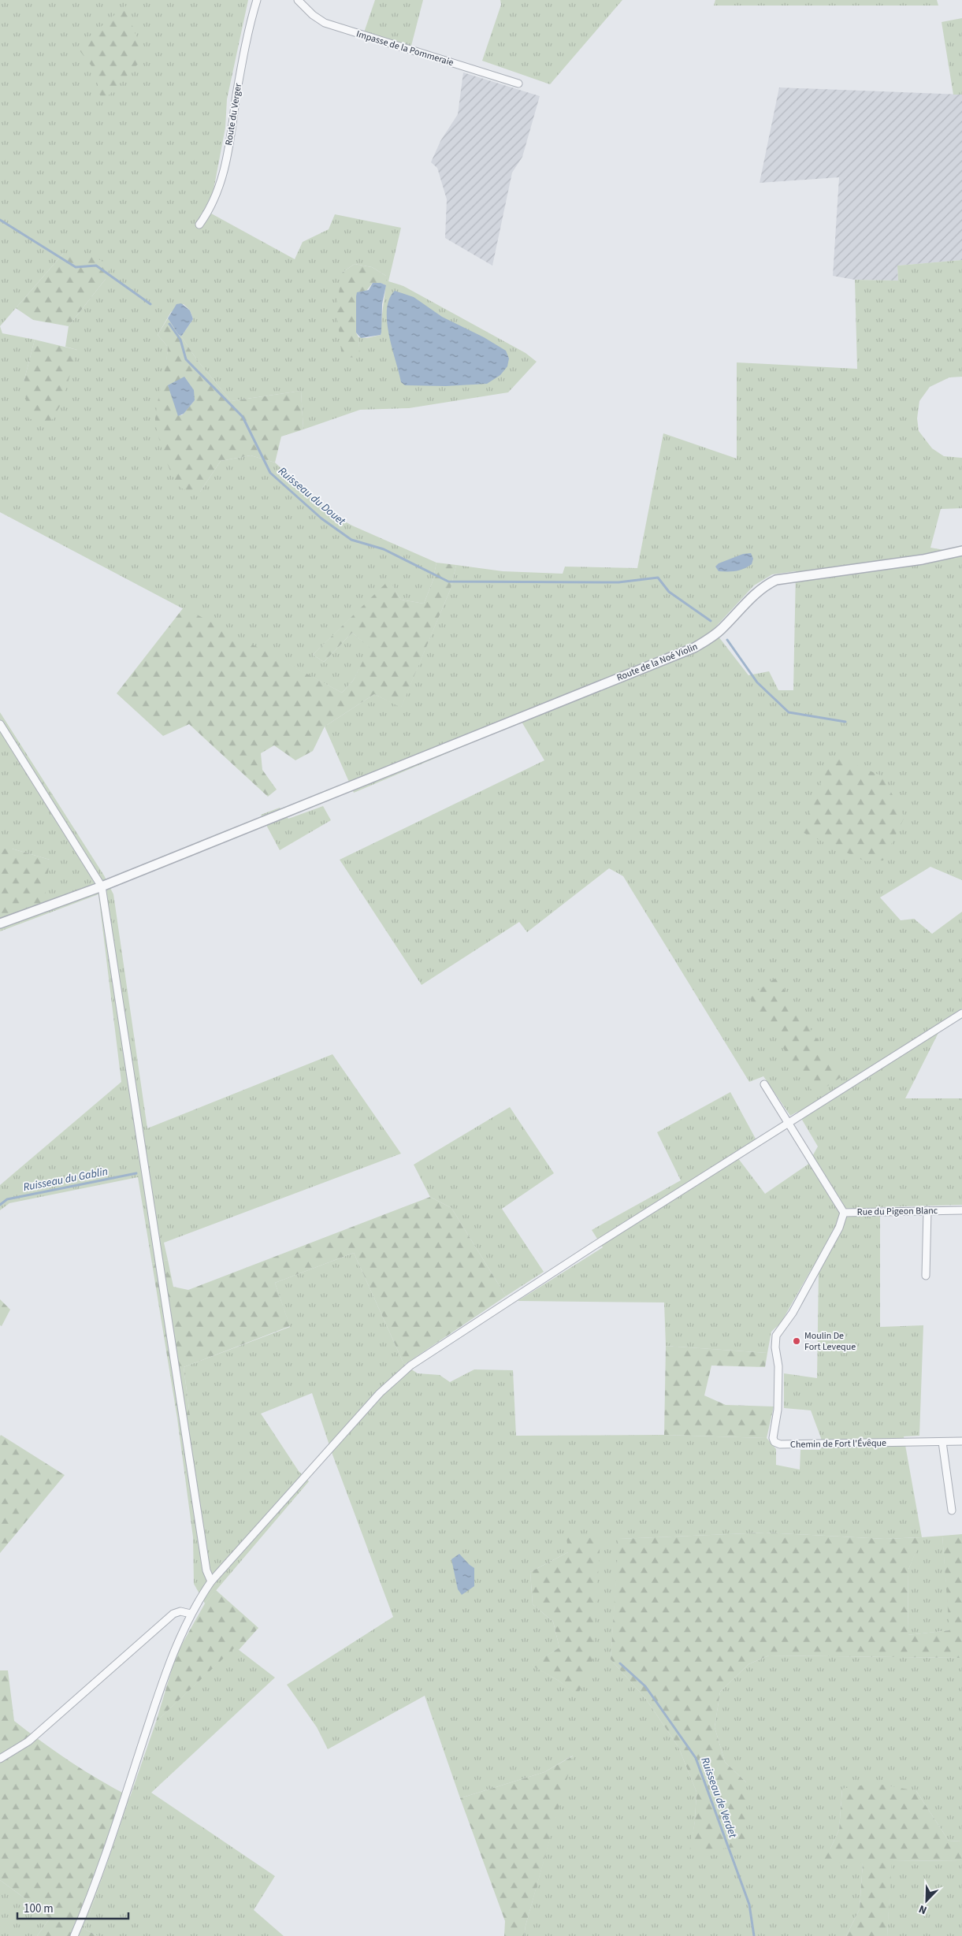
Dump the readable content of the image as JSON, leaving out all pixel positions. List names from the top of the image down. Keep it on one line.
{"streets":{"street":["Impasse de la Pommeraie","Route du Verger","Route de la Noé Violin","Rue du Pigeon Blanc","Chemin de Fort l'Évêque"]},"crossings":[["Rue du Pigeon Blanc","Chemin de Fort l'Évêque"]],"water":["Ruisseau du Douet","Ruisseau du Gablin","Ruisseau de Verdet"],"places":["Moulin De Fort Leveque"],"scale_bar":"100 m","north":"bottom left"}
